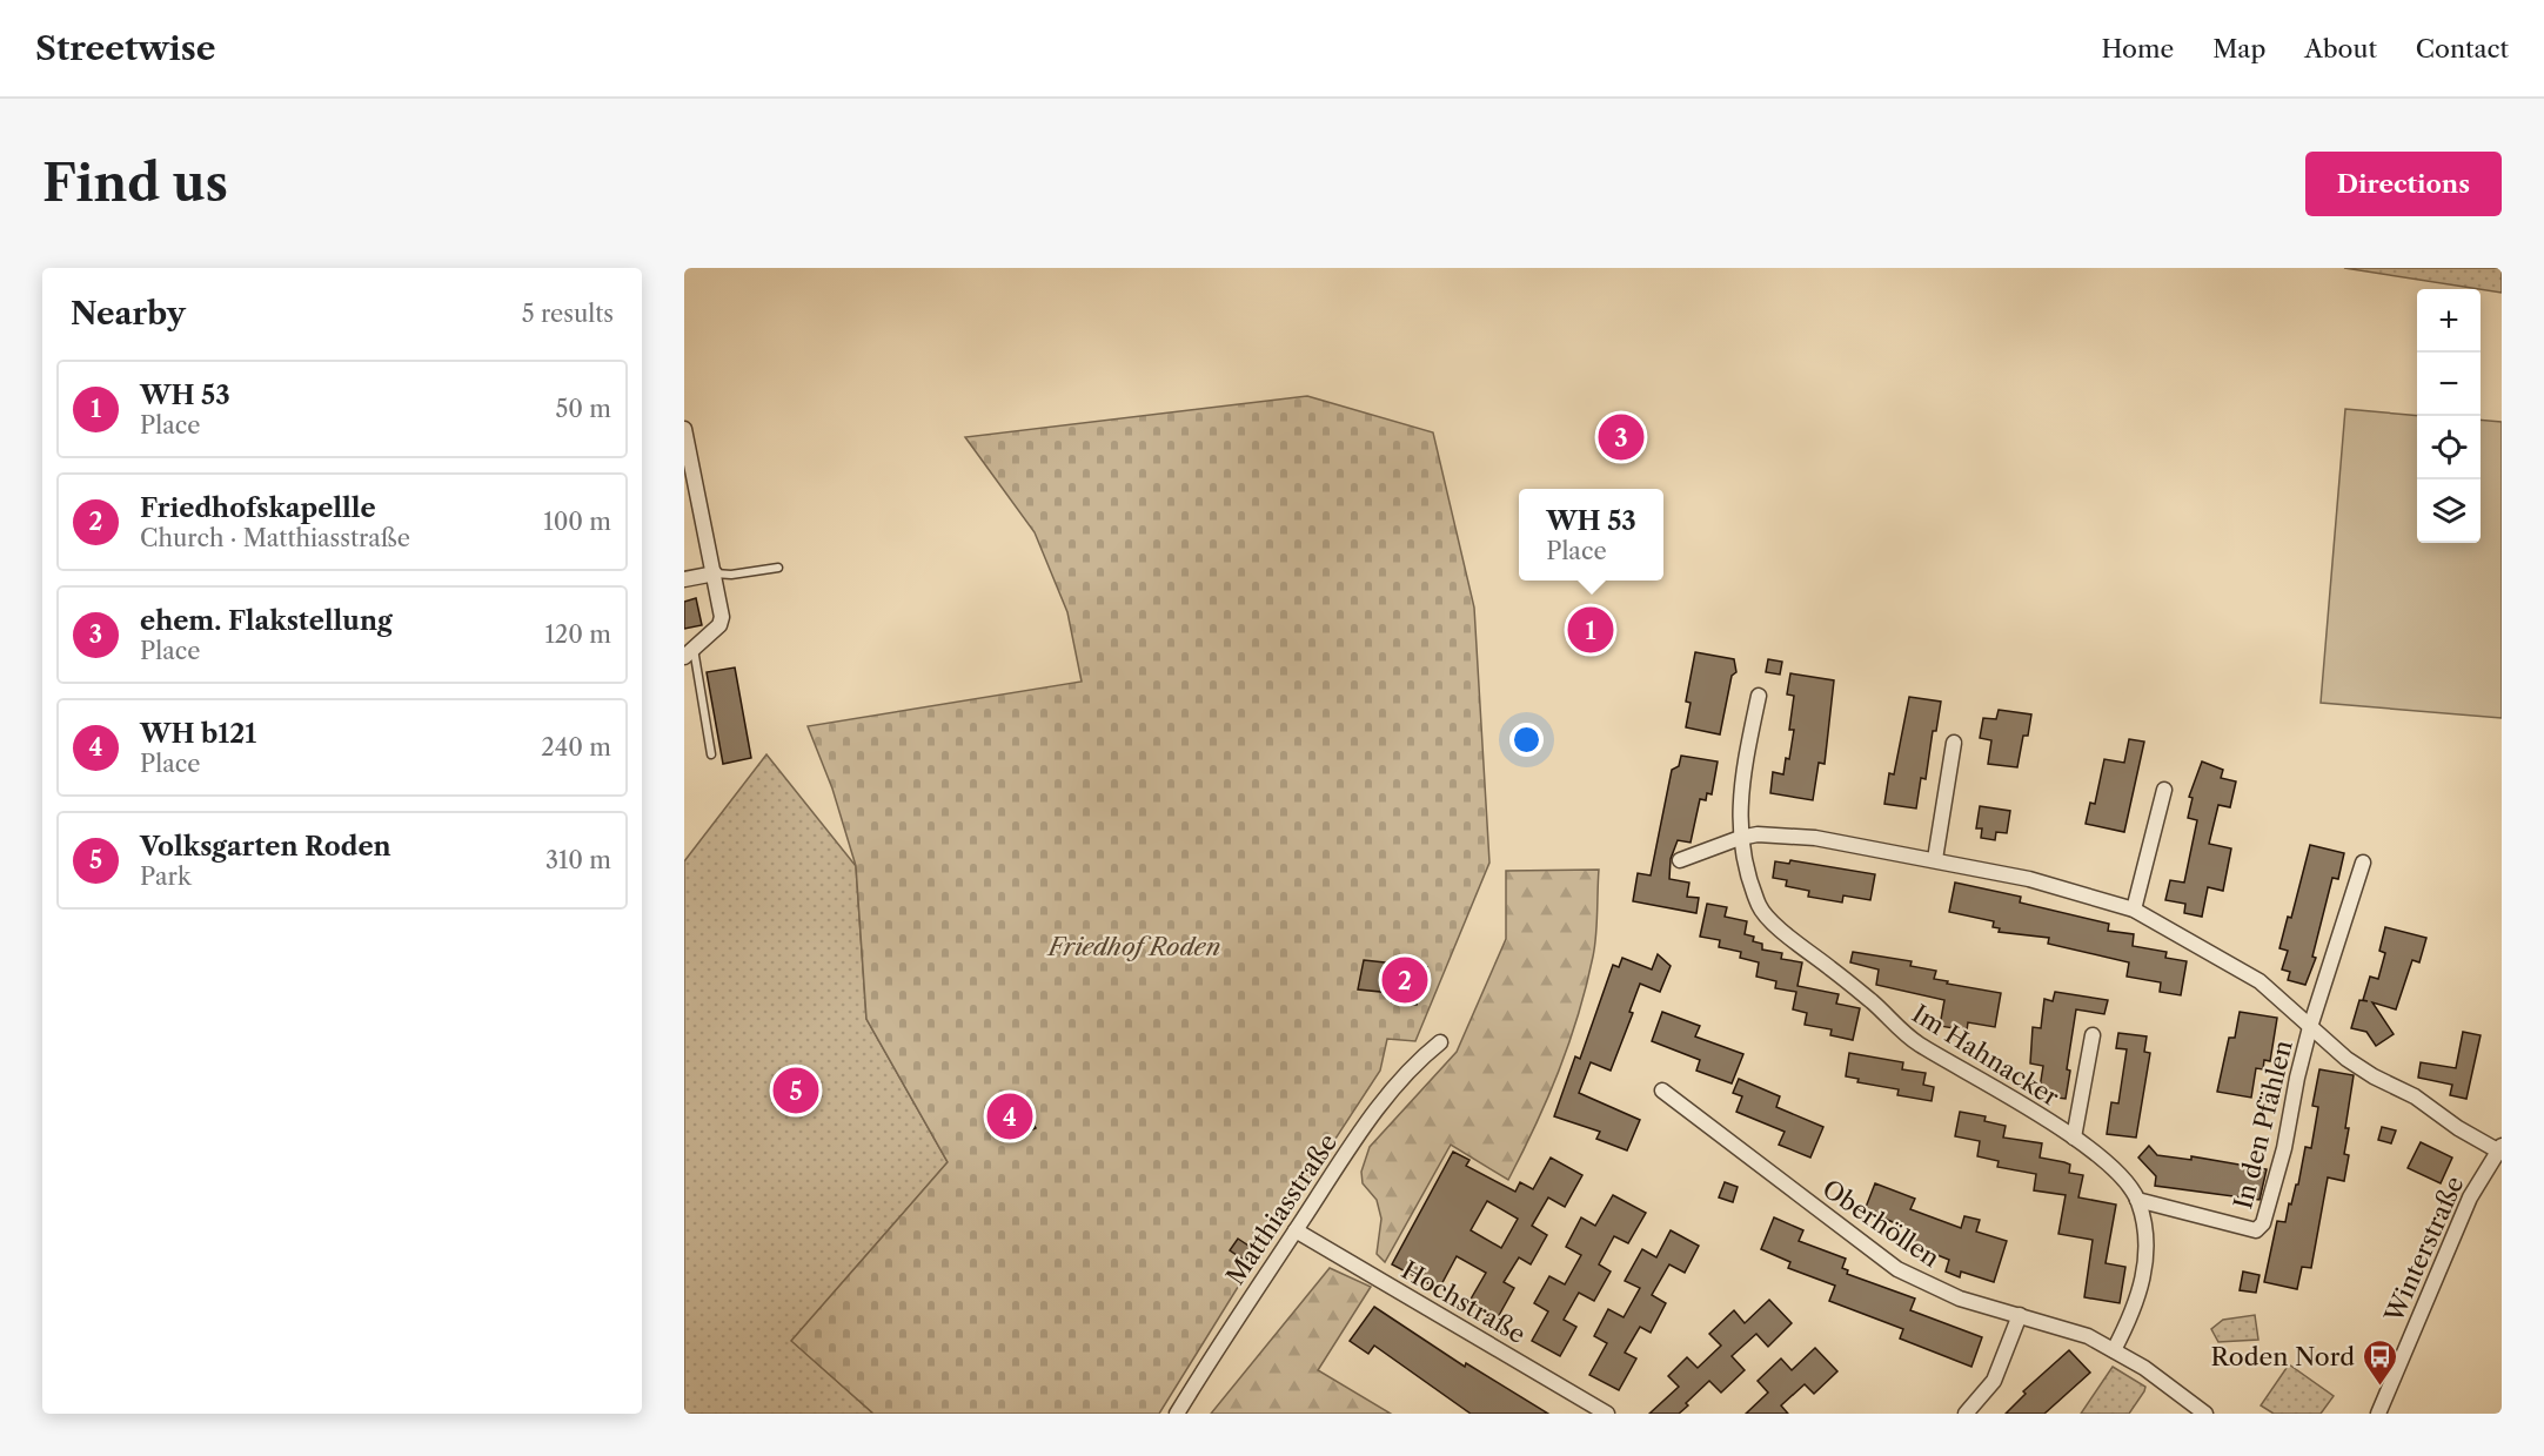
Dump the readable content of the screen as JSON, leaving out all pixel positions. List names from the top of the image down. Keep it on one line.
{"streets":{"street":["Im Hahnacker","In den Pfählen","Matthiasstraße","Oberhöllen","Winterstraße","Hochstraße"]},"crossings":[["Im Hahnacker","In den Pfählen"],["Im Hahnacker","Oberhöllen"],["In den Pfählen","Winterstraße"],["Matthiasstraße","Hochstraße"]],"parks":["Friedhof Roden"],"places":{"bus stop":["Roden Nord"]},"page":{"header":"Streetwise","nav":["Home","Map","About","Contact"],"buttons":"Directions","title":"Find us","heading":["Nearby","5 results"],"map_buttons":["+","−"],"list":[{"mark":"1","name":"WH 53","note":"Place","value":"50 m"},{"mark":"2","name":"Friedhofskapellle","note":"Church · Matthiasstraße","value":"100 m"},{"mark":"3","name":"ehem. Flakstellung","note":"Place","value":"120 m"},{"mark":"4","name":"WH b121","note":"Place","value":"240 m"},{"mark":"5","name":"Volksgarten Roden","note":"Park","value":"310 m"}],"pins":["3","1","2","5","4"],"popup":["WH 53","Place"]}}
